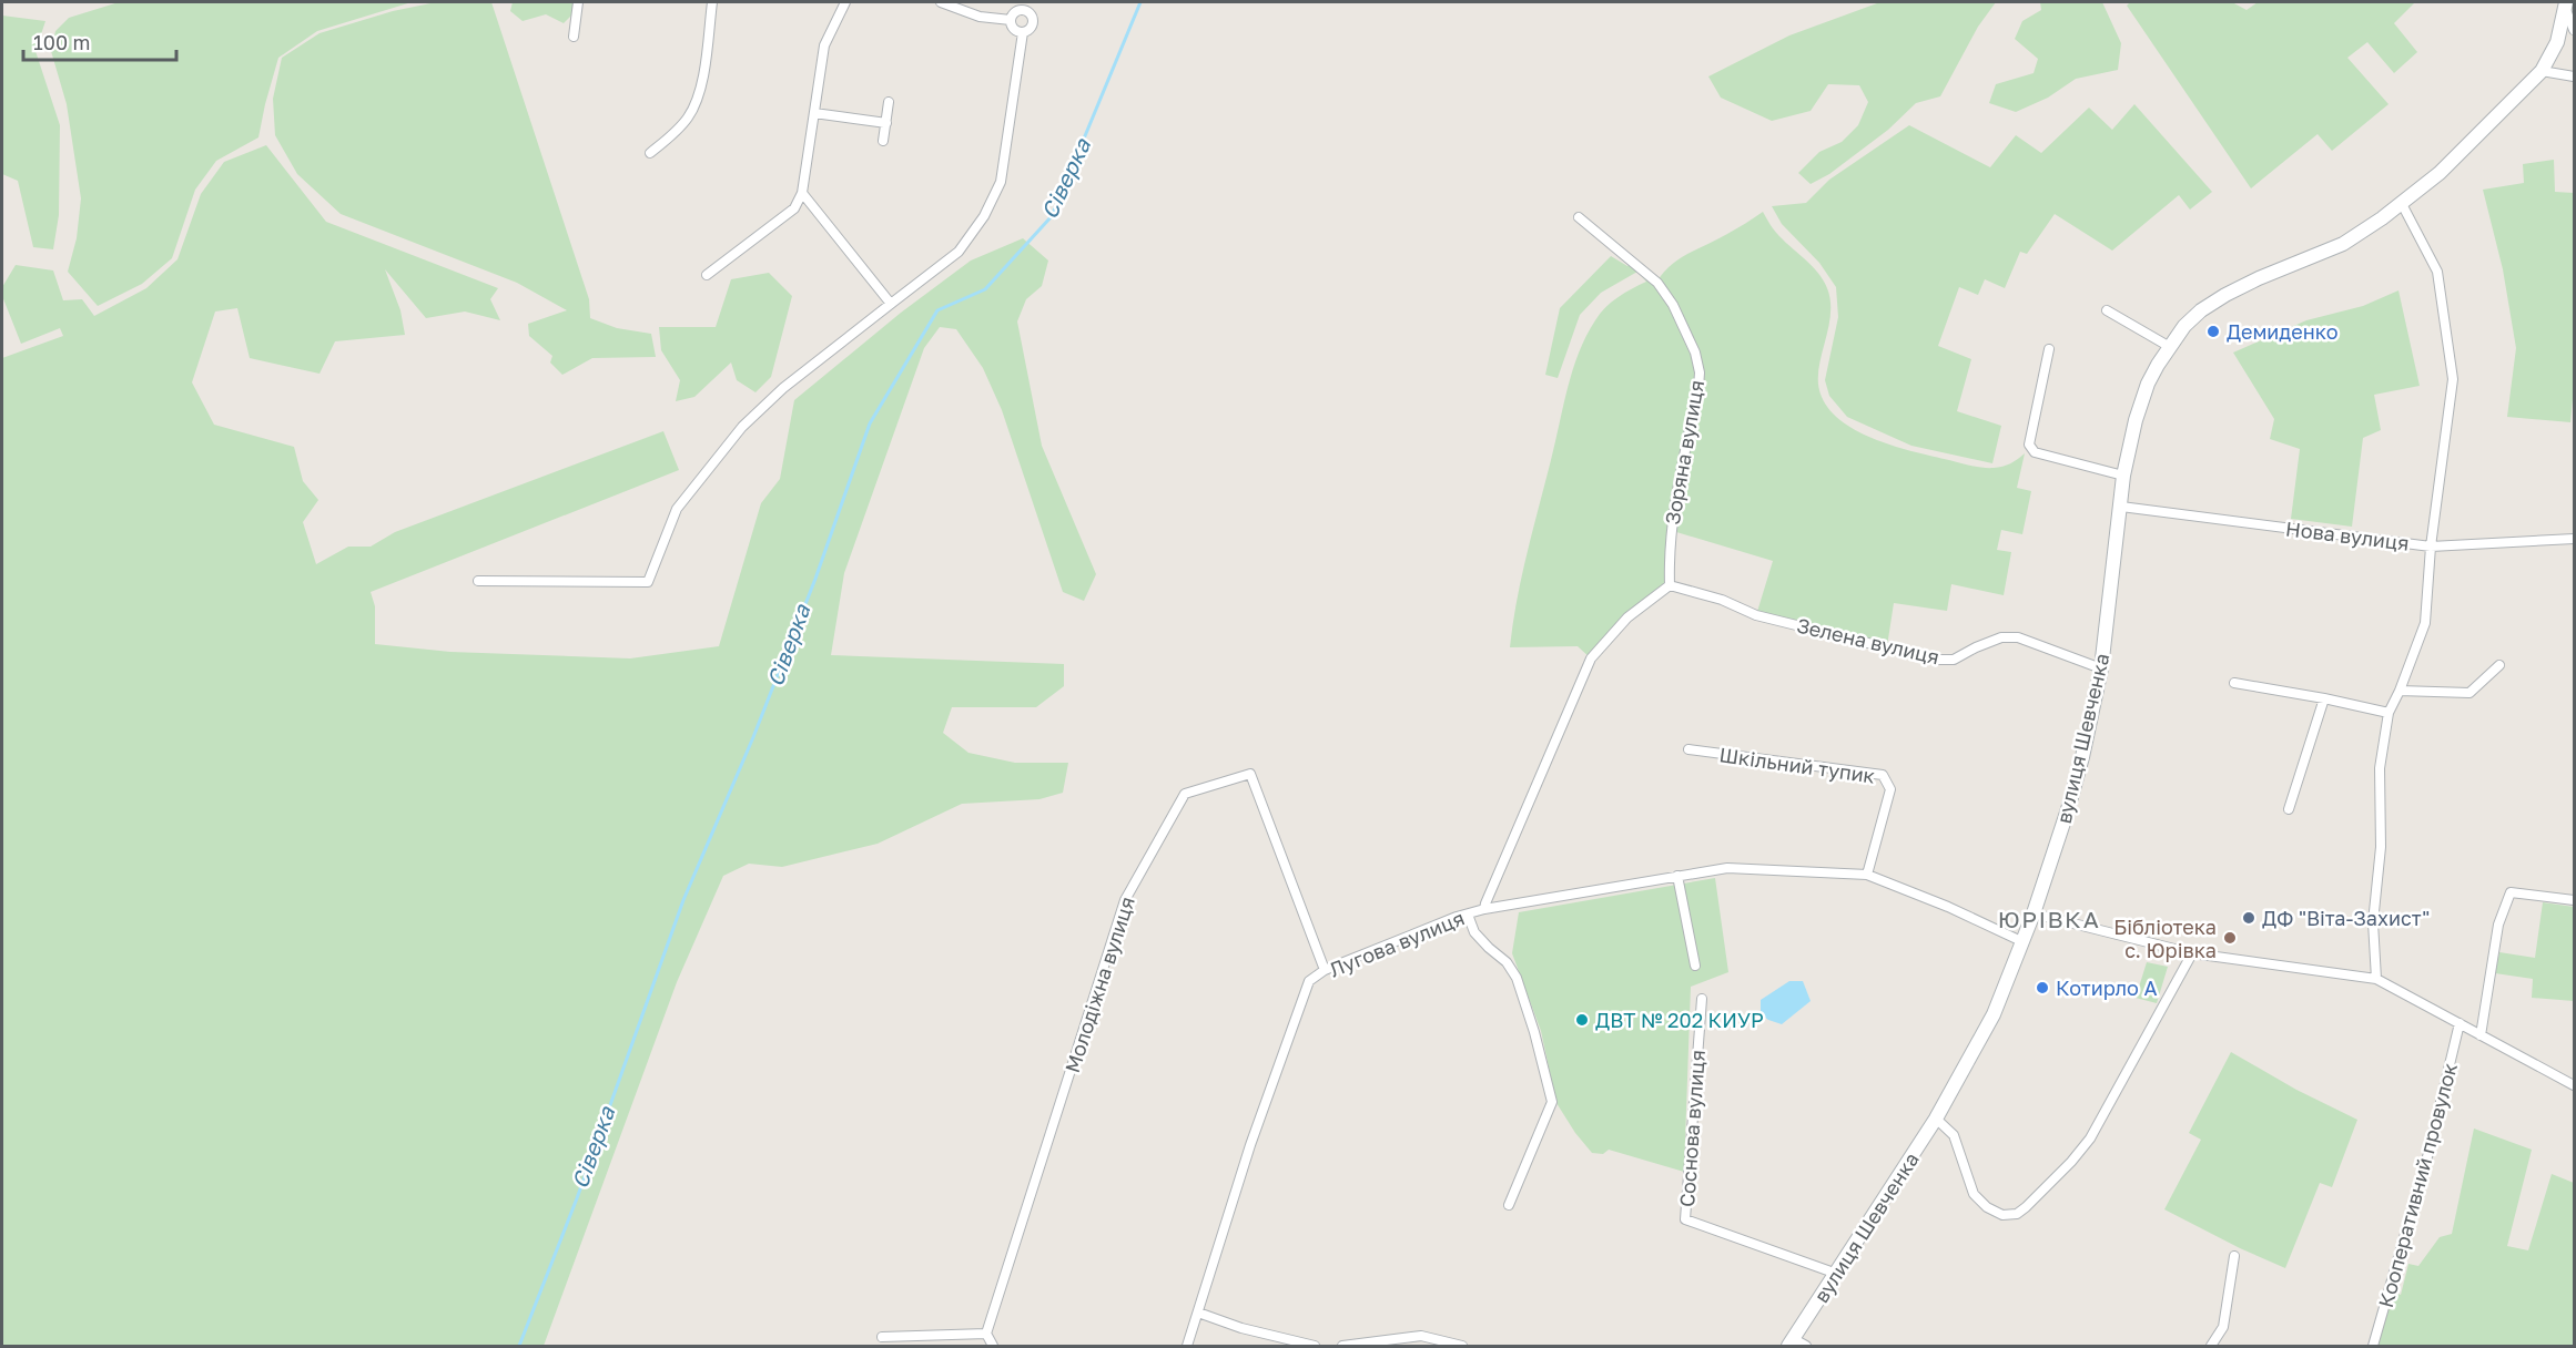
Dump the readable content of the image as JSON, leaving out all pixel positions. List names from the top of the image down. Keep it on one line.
{"streets":{"street":["Зоряна вулиця","Нова вулиця","Зелена вулиця","вулиця Шевченка","Шкільний тупик","Лугова вулиця","Молодіжна вулиця","Соснова вулиця","Кооперативний провулок"]},"crossings":[["Зоряна вулиця","Зелена вулиця"],["Нова вулиця","вулиця Шевченка"],["Зелена вулиця","вулиця Шевченка"],["вулиця Шевченка","Лугова вулиця"],["вулиця Шевченка","Соснова вулиця"],["Шкільний тупик","Лугова вулиця"],["Лугова вулиця","Молодіжна вулиця"]],"districts":["ЮРІВКА"],"water":["Сіверка"],"places":["Демиденко","ДФ \"Віта-Захист\"","Бібліотека с. Юрівка","Котирло А","ДВТ № 202 КИУР"],"scale_bar":"100 m"}
